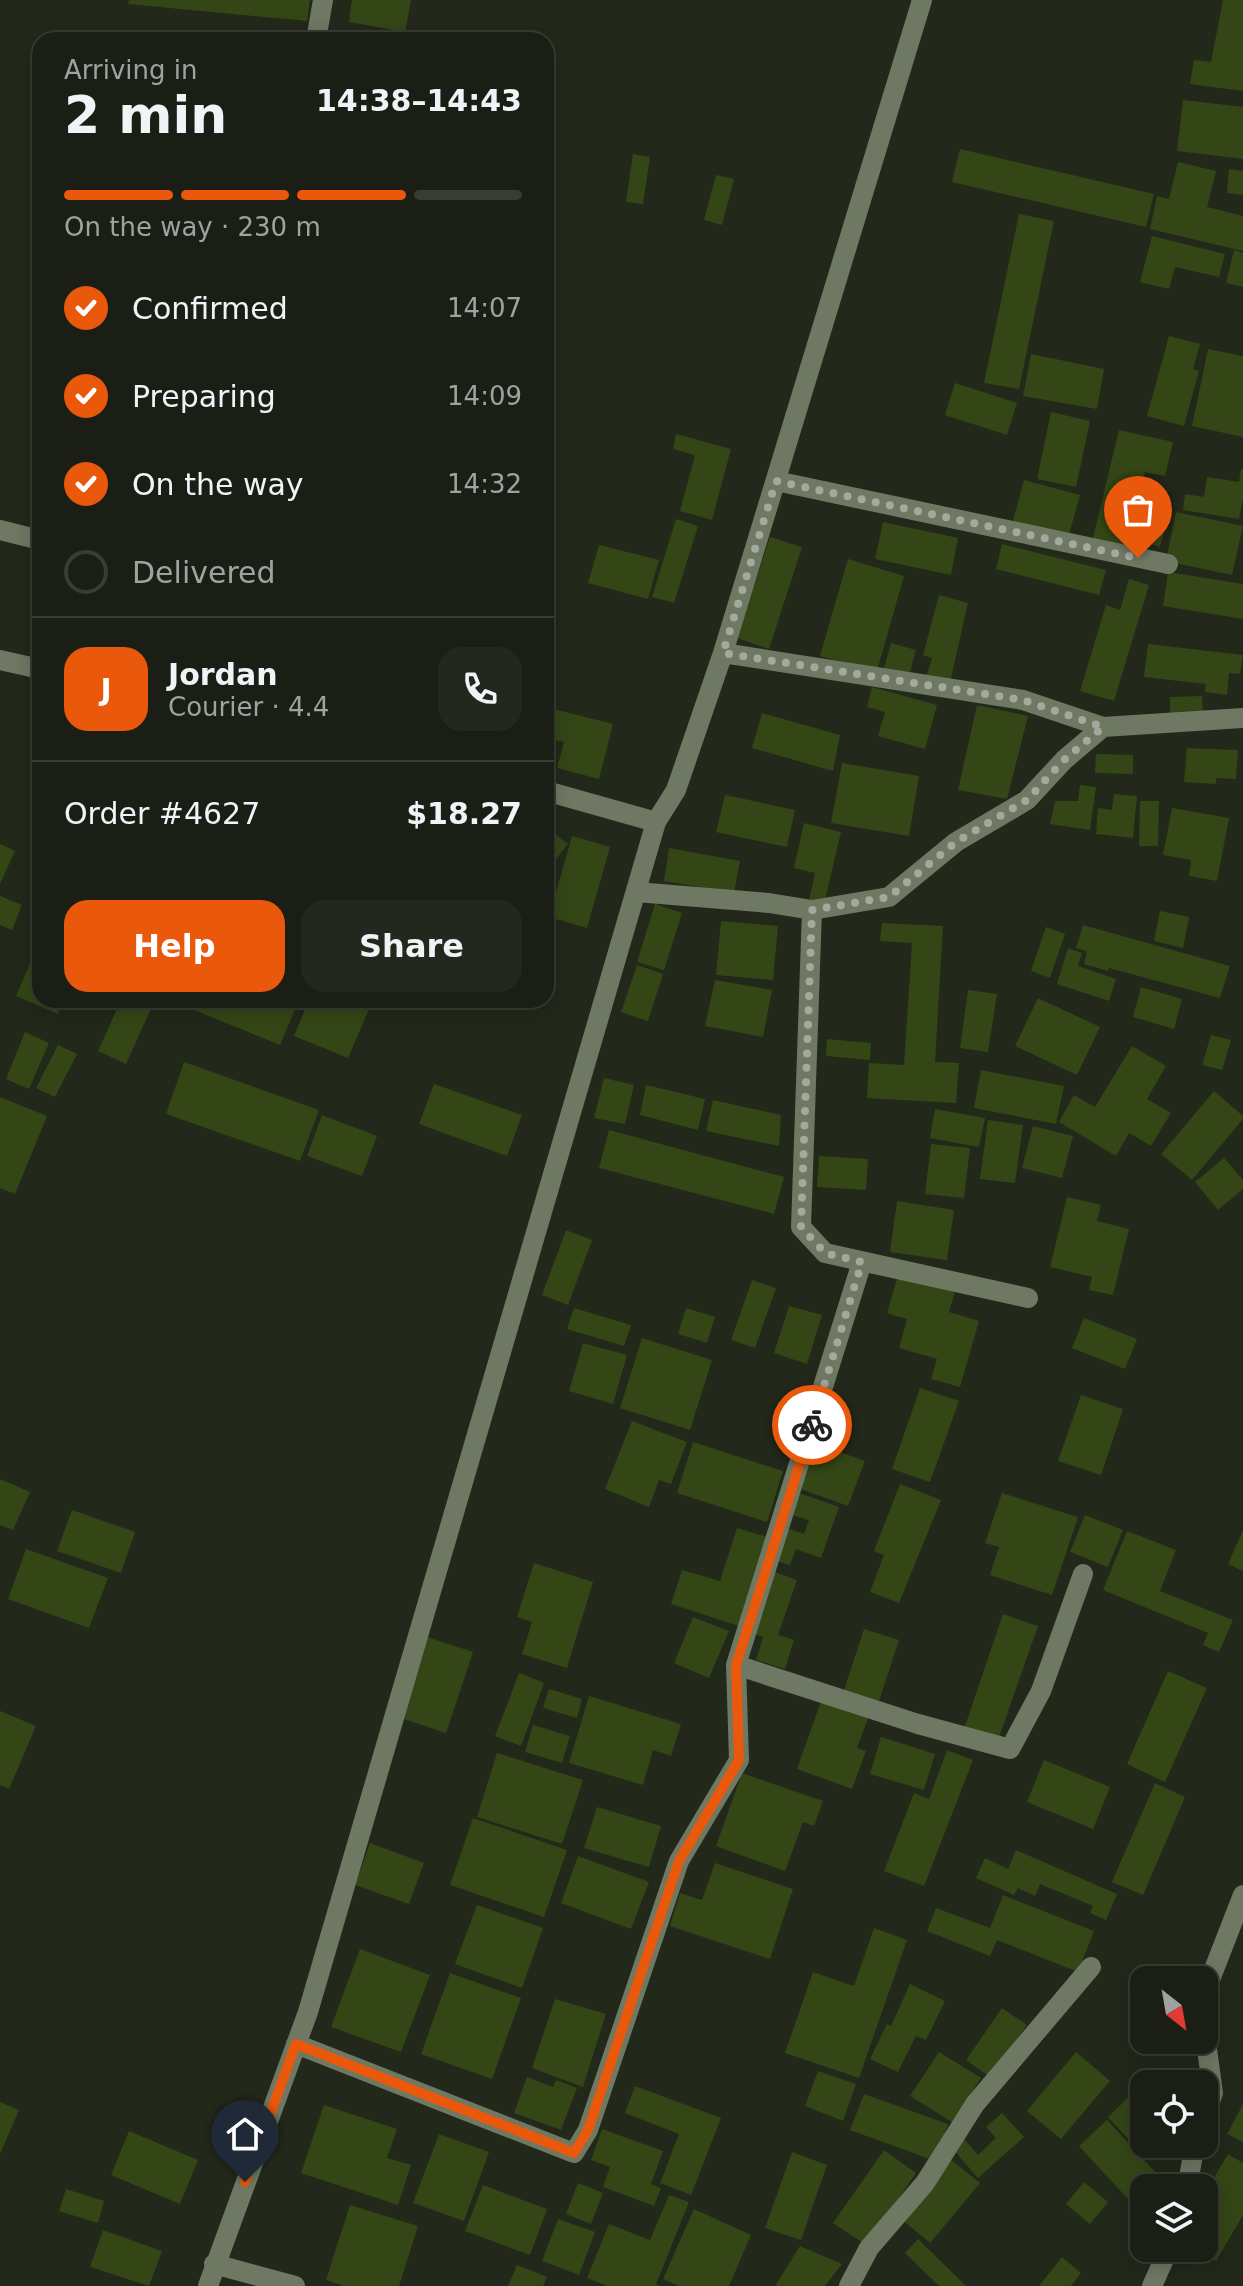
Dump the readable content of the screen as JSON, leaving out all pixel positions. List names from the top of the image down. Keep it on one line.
{"north":"bottom right","page":{"heading":["2 min","Arriving in","14:38–14:43"],"panel":["Jordan","Courier · 4.4","Order #4627","$18.27"],"bar":"On the way · 230 m","list":[["Confirmed","14:07"],["Preparing","14:09"],["On the way","14:32"],"Delivered"],"round":"J","buttons":["Help","Share"]}}
